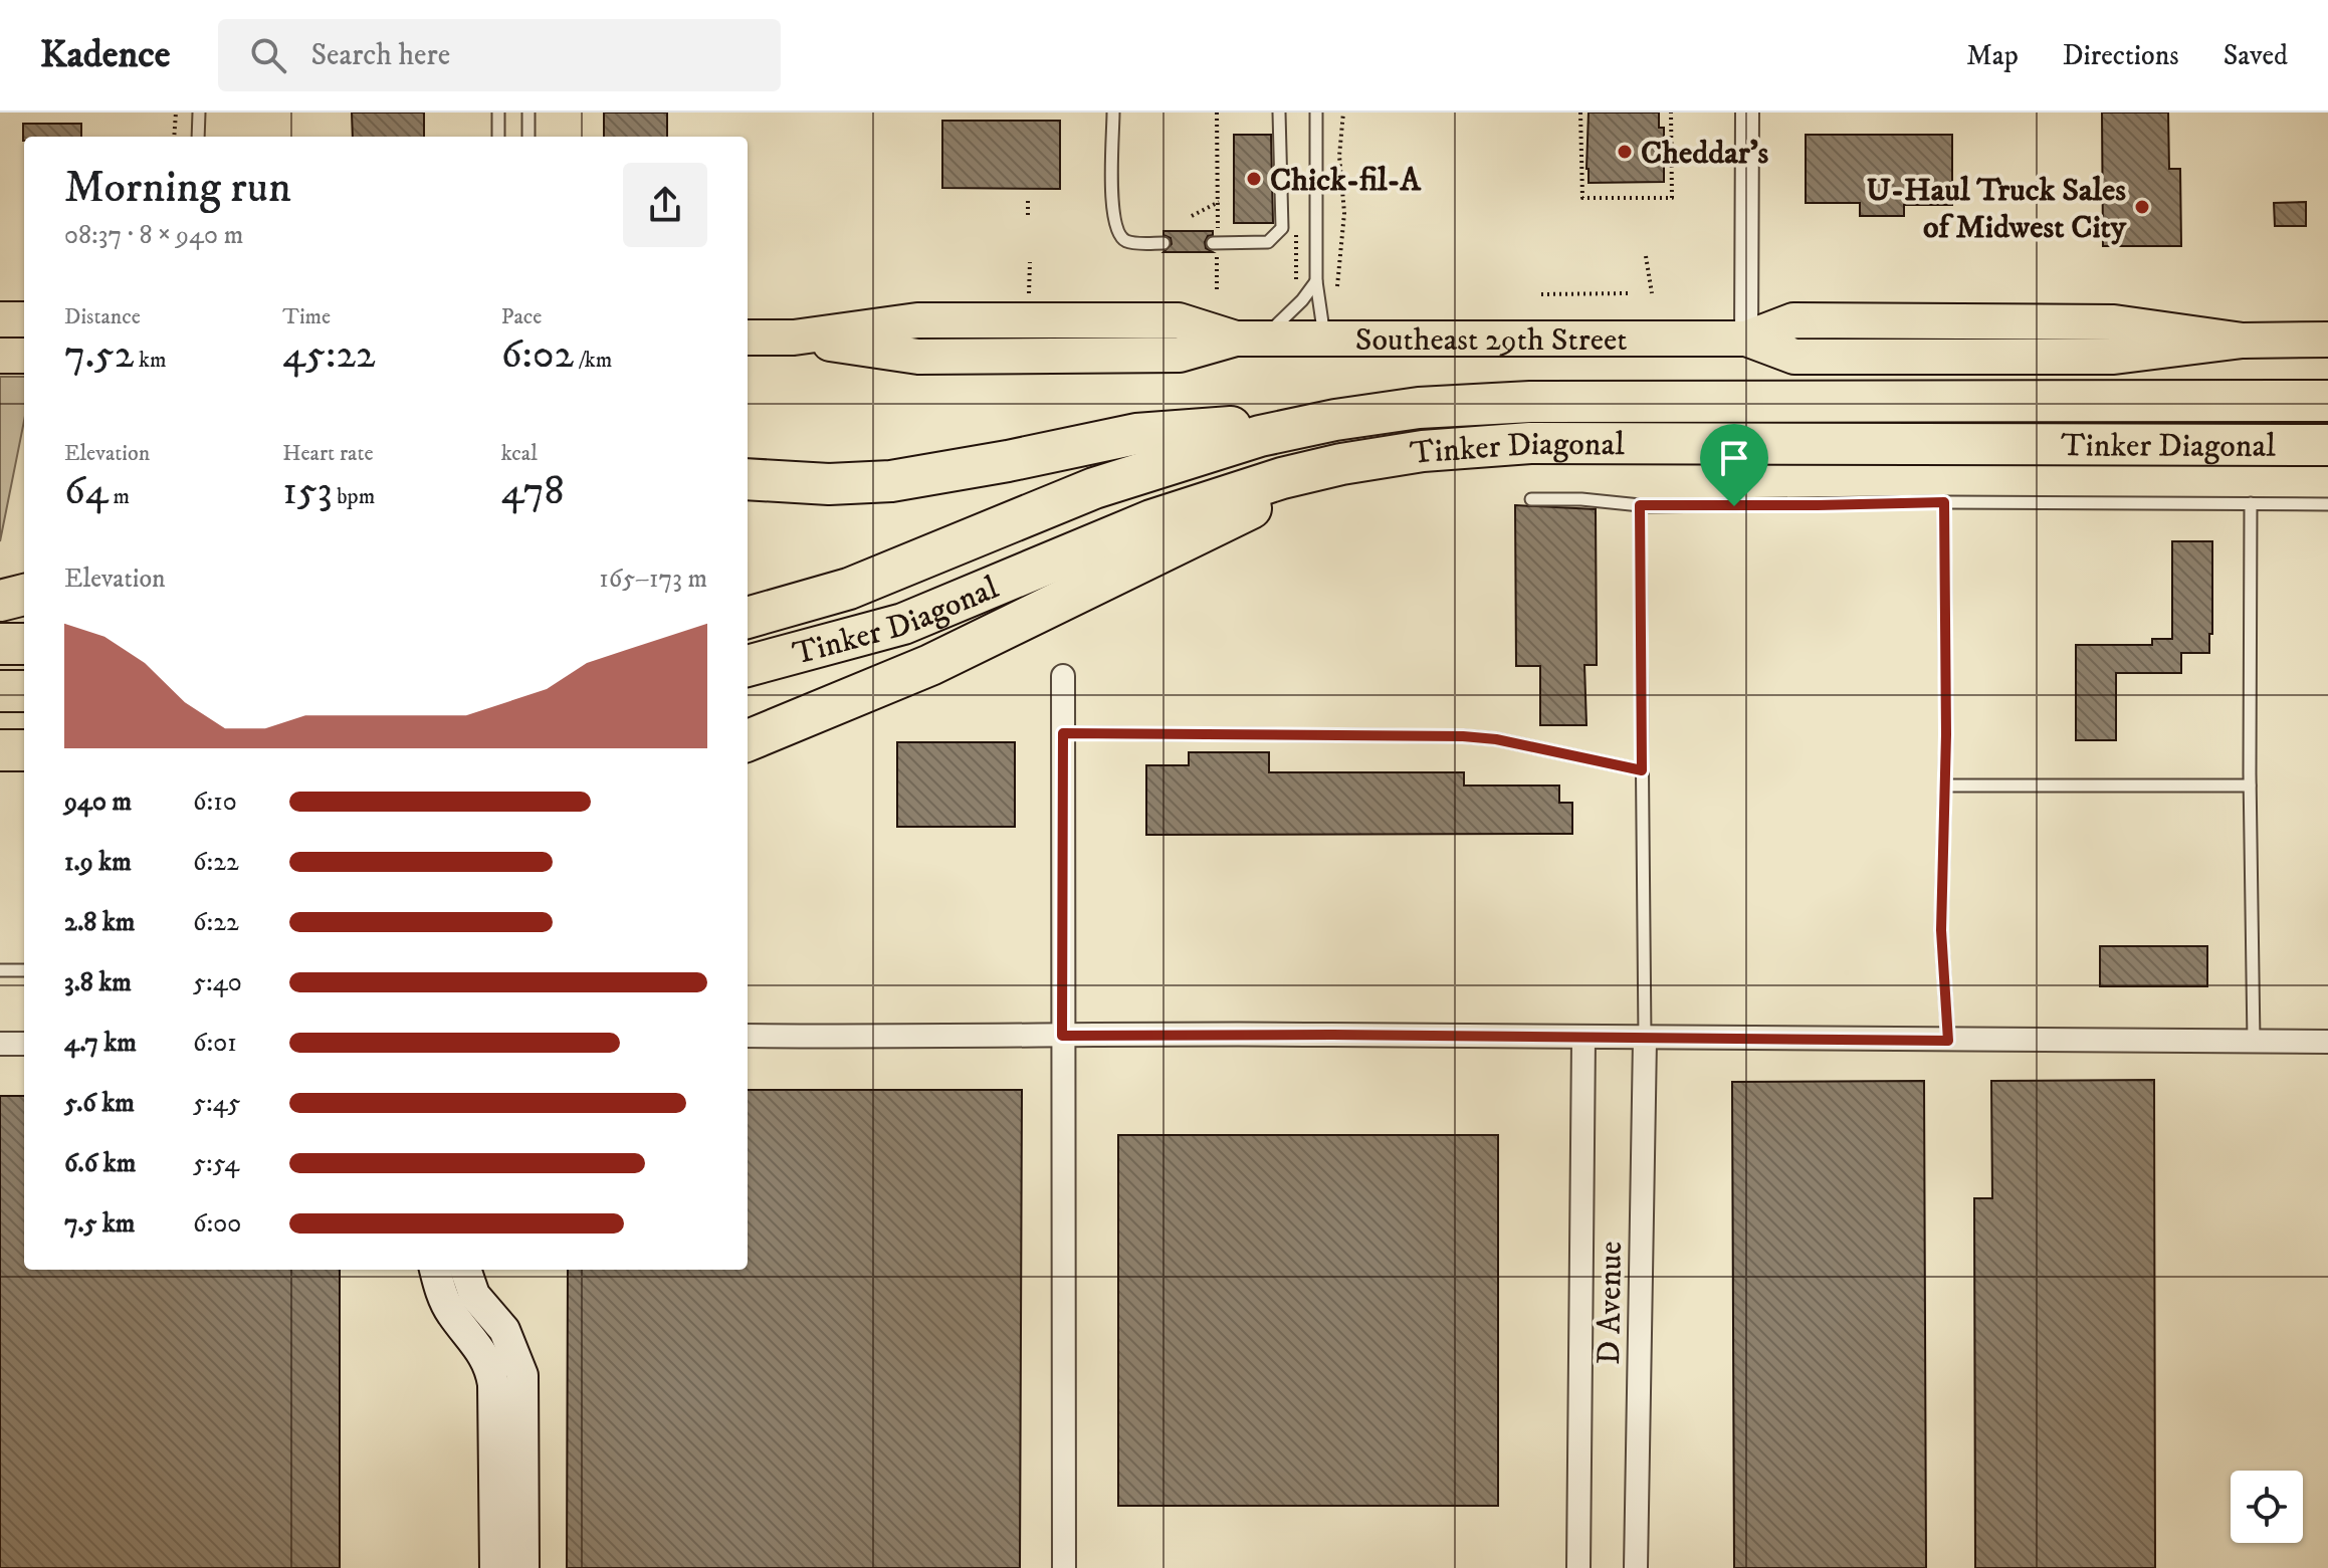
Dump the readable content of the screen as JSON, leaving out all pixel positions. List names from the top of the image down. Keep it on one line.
{"streets":{"highway":["Tinker Diagonal"],"main road":["Southeast 29th Street"],"street":["D Avenue"]},"places":["Cheddar's","Chick-fil-A","U-Haul Truck Sales of Midwest City"],"page":{"header":"Kadence","search":"Search here","nav":["Map","Directions","Saved"],"heading":["Morning run","08:37 · 8 × 940 m"],"stats":[["Distance","7.52 km"],["Time","45:22"],["Pace","6:02 /km"],["Elevation","64 m"],["Heart rate","153 bpm"],["kcal","478"]],"chart":["Elevation","165–173 m"],"list":[{"name":"940 m","note":"6:10"},{"name":"1.9 km","note":"6:22"},{"name":"2.8 km","note":"6:22"},{"name":"3.8 km","note":"5:40"},{"name":"4.7 km","note":"6:01"},{"name":"5.6 km","note":"5:45"},{"name":"6.6 km","note":"5:54"},{"name":"7.5 km","note":"6:00"}]}}
